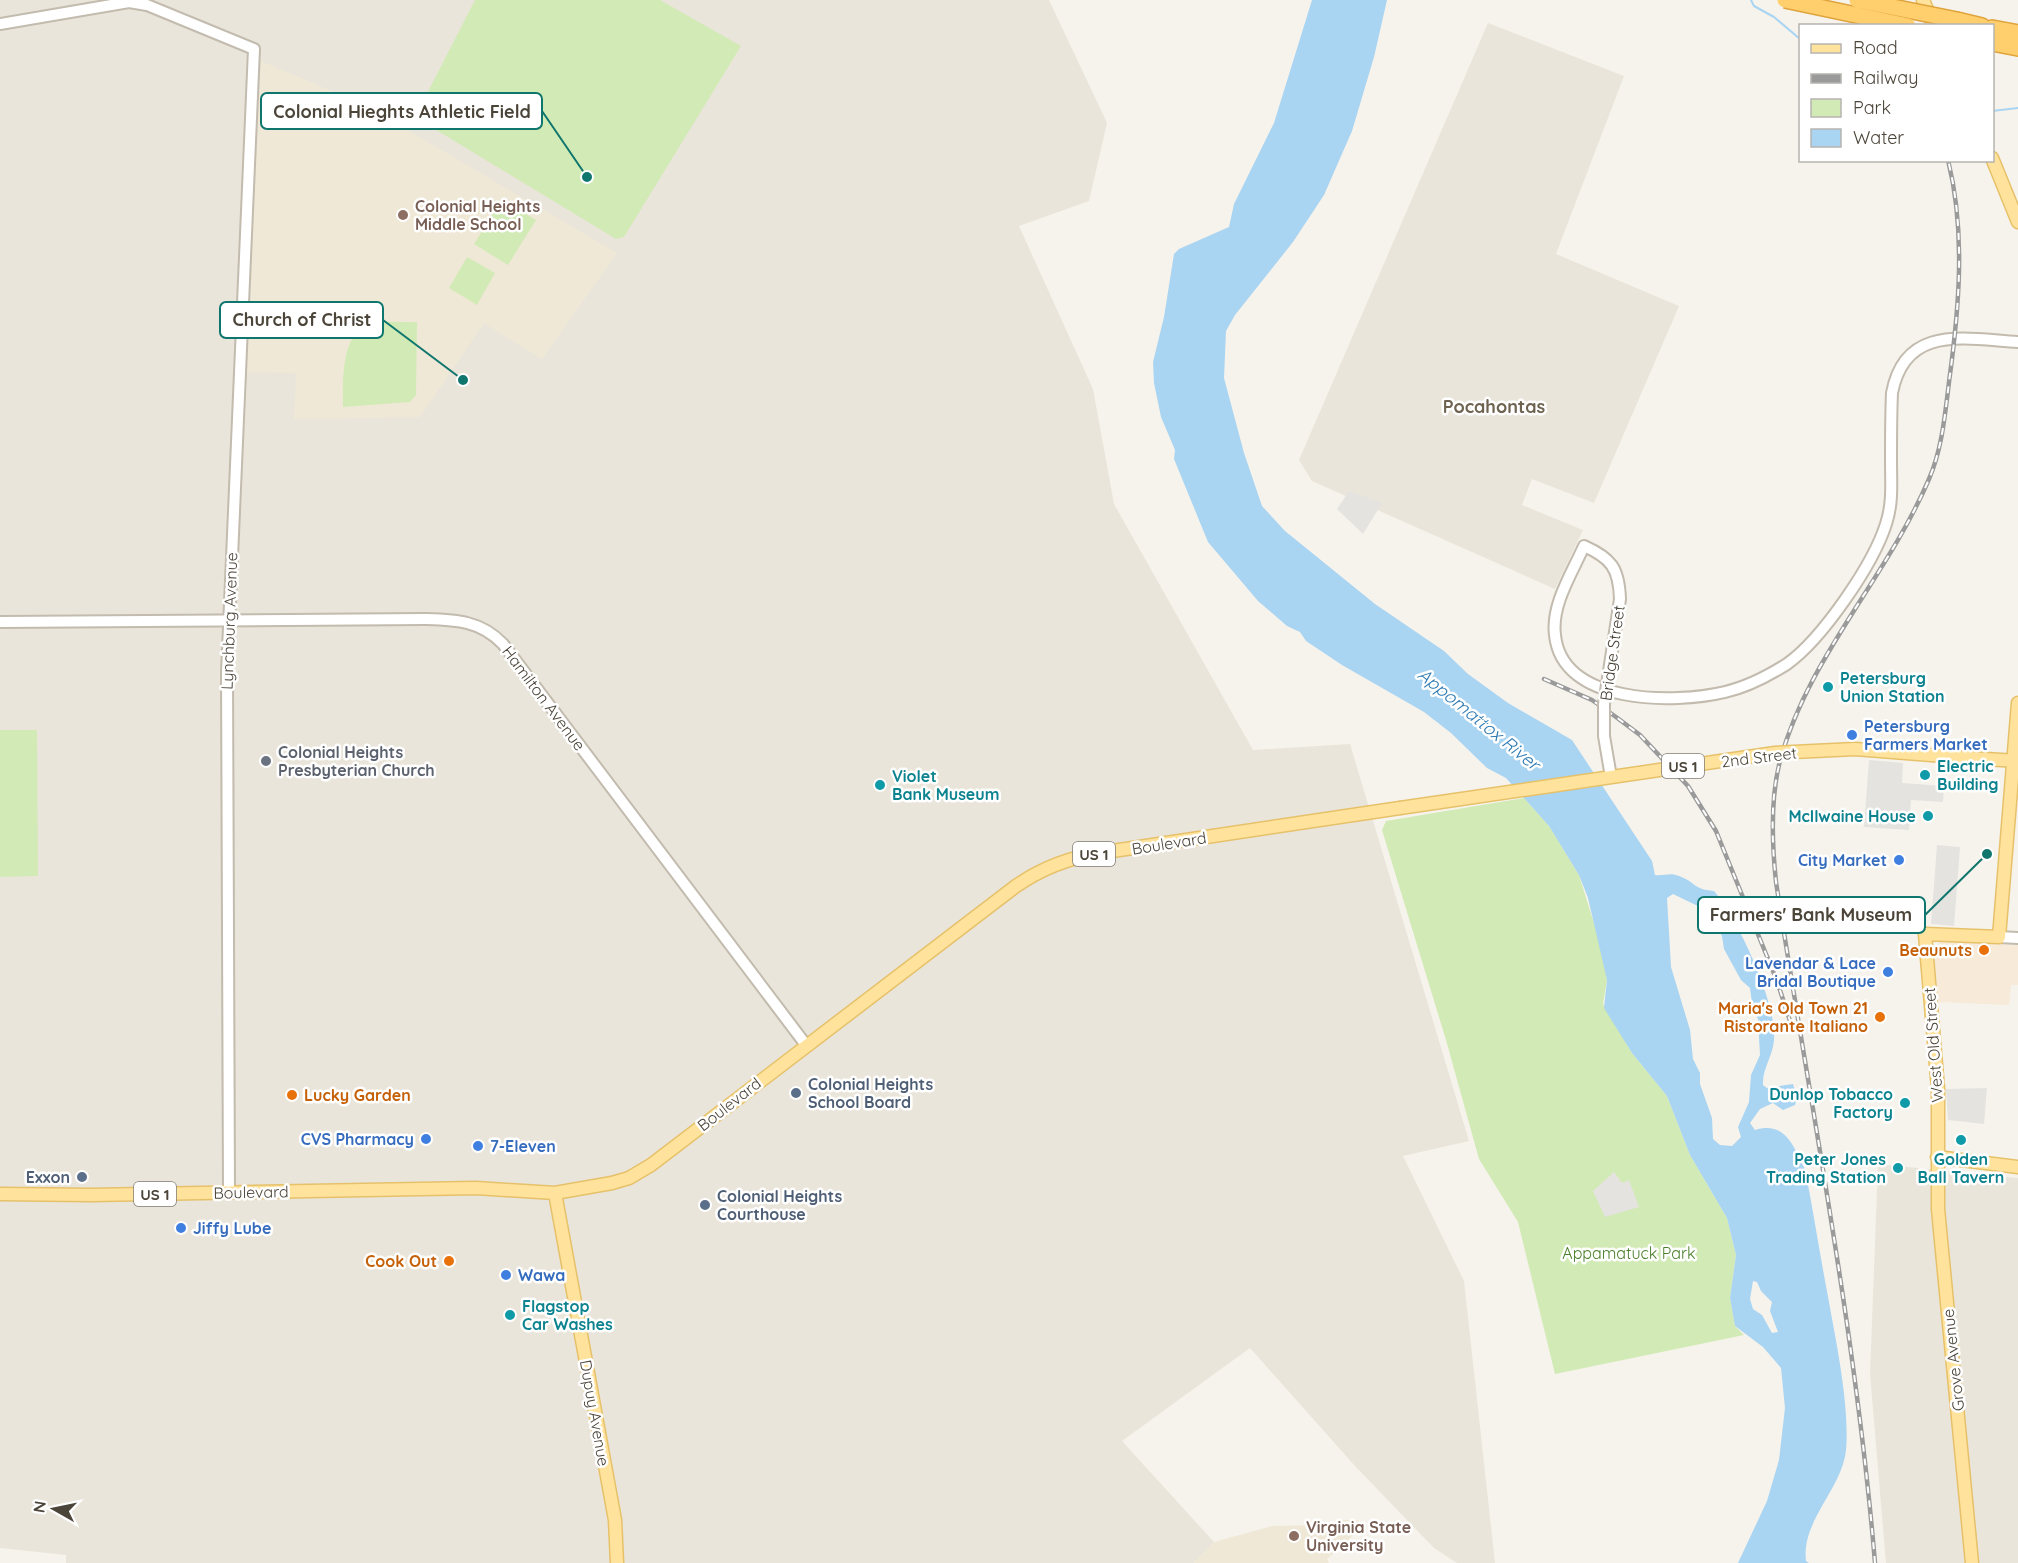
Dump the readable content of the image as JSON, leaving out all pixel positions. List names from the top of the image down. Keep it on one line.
{"streets":{"main road":["2nd Street","US 1","Boulevard","West Old Street","Grove Avenue","Dupuy Avenue"],"street":["Lynchburg Avenue","Bridge Street","Hamilton Avenue"]},"crossings":[["Lynchburg Avenue","Hamilton Avenue"],["Lynchburg Avenue","Boulevard"],["Bridge Street","2nd Street"],["Hamilton Avenue","Boulevard"],["2nd Street","Boulevard"],["Boulevard","Dupuy Avenue"],["West Old Street","Grove Avenue"]],"districts":["Pocahontas"],"water":["Appomattox River"],"parks":["Appamatuck Park"],"places":["Colonial Hieghts Athletic Field","Colonial Heights Middle School","Church of Christ","Petersburg Union Station","Petersburg Farmers Market","Colonial Heights Presbyterian Church","Electric Building","Violet Bank Museum","McIlwaine House","Farmers' Bank Museum","City Market","Beaunuts","Lavendar & Lace Bridal Boutique","Maria's Old Town 21 Ristorante Italiano","Colonial Heights School Board","Lucky Garden","Dunlop Tobacco Factory","CVS Pharmacy","Golden Ball Tavern","7-Eleven","Peter Jones Trading Station","Exxon","Colonial Heights Courthouse","Jiffy Lube","Cook Out","Wawa","Flagstop Car Washes","Virginia State University"],"legend":["Road","Railway","Park","Water"],"north":"left"}
